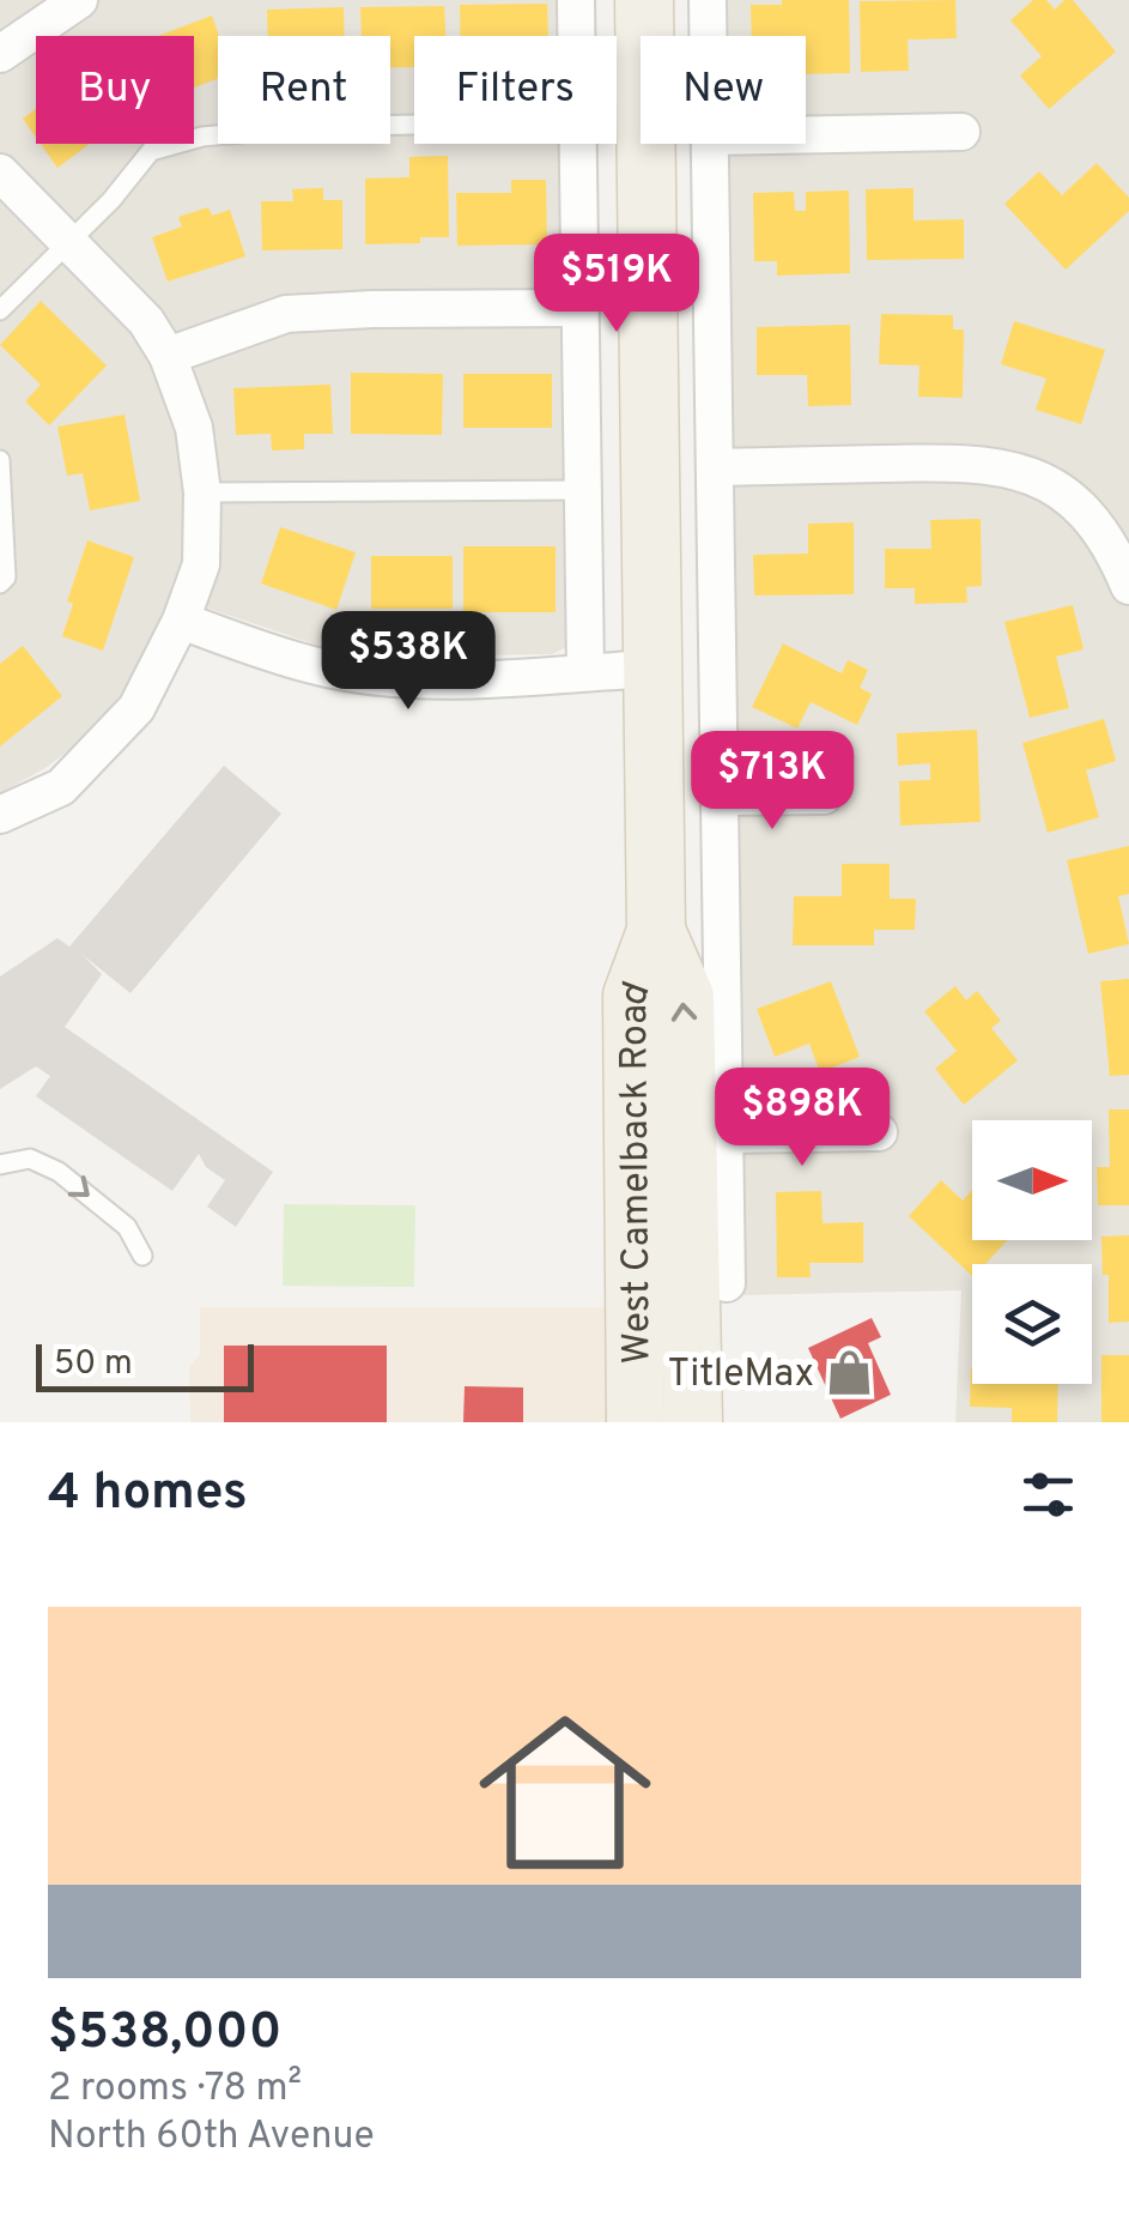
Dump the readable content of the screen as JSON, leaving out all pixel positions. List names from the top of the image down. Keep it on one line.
{"streets":{"main road":["West Camelback Road"]},"places":{"shop":["TitleMax"]},"scale_bar":"50 m","north":"right","page":{"chip":["Buy","Rent","Filters","New"],"price":["$519K","$538K","$713K","$898K"],"scale":"50 m","heading":"4 homes","list":[{"name":"$538,000","note":"2 rooms · 78 m² · North 60th Avenue"}]}}
